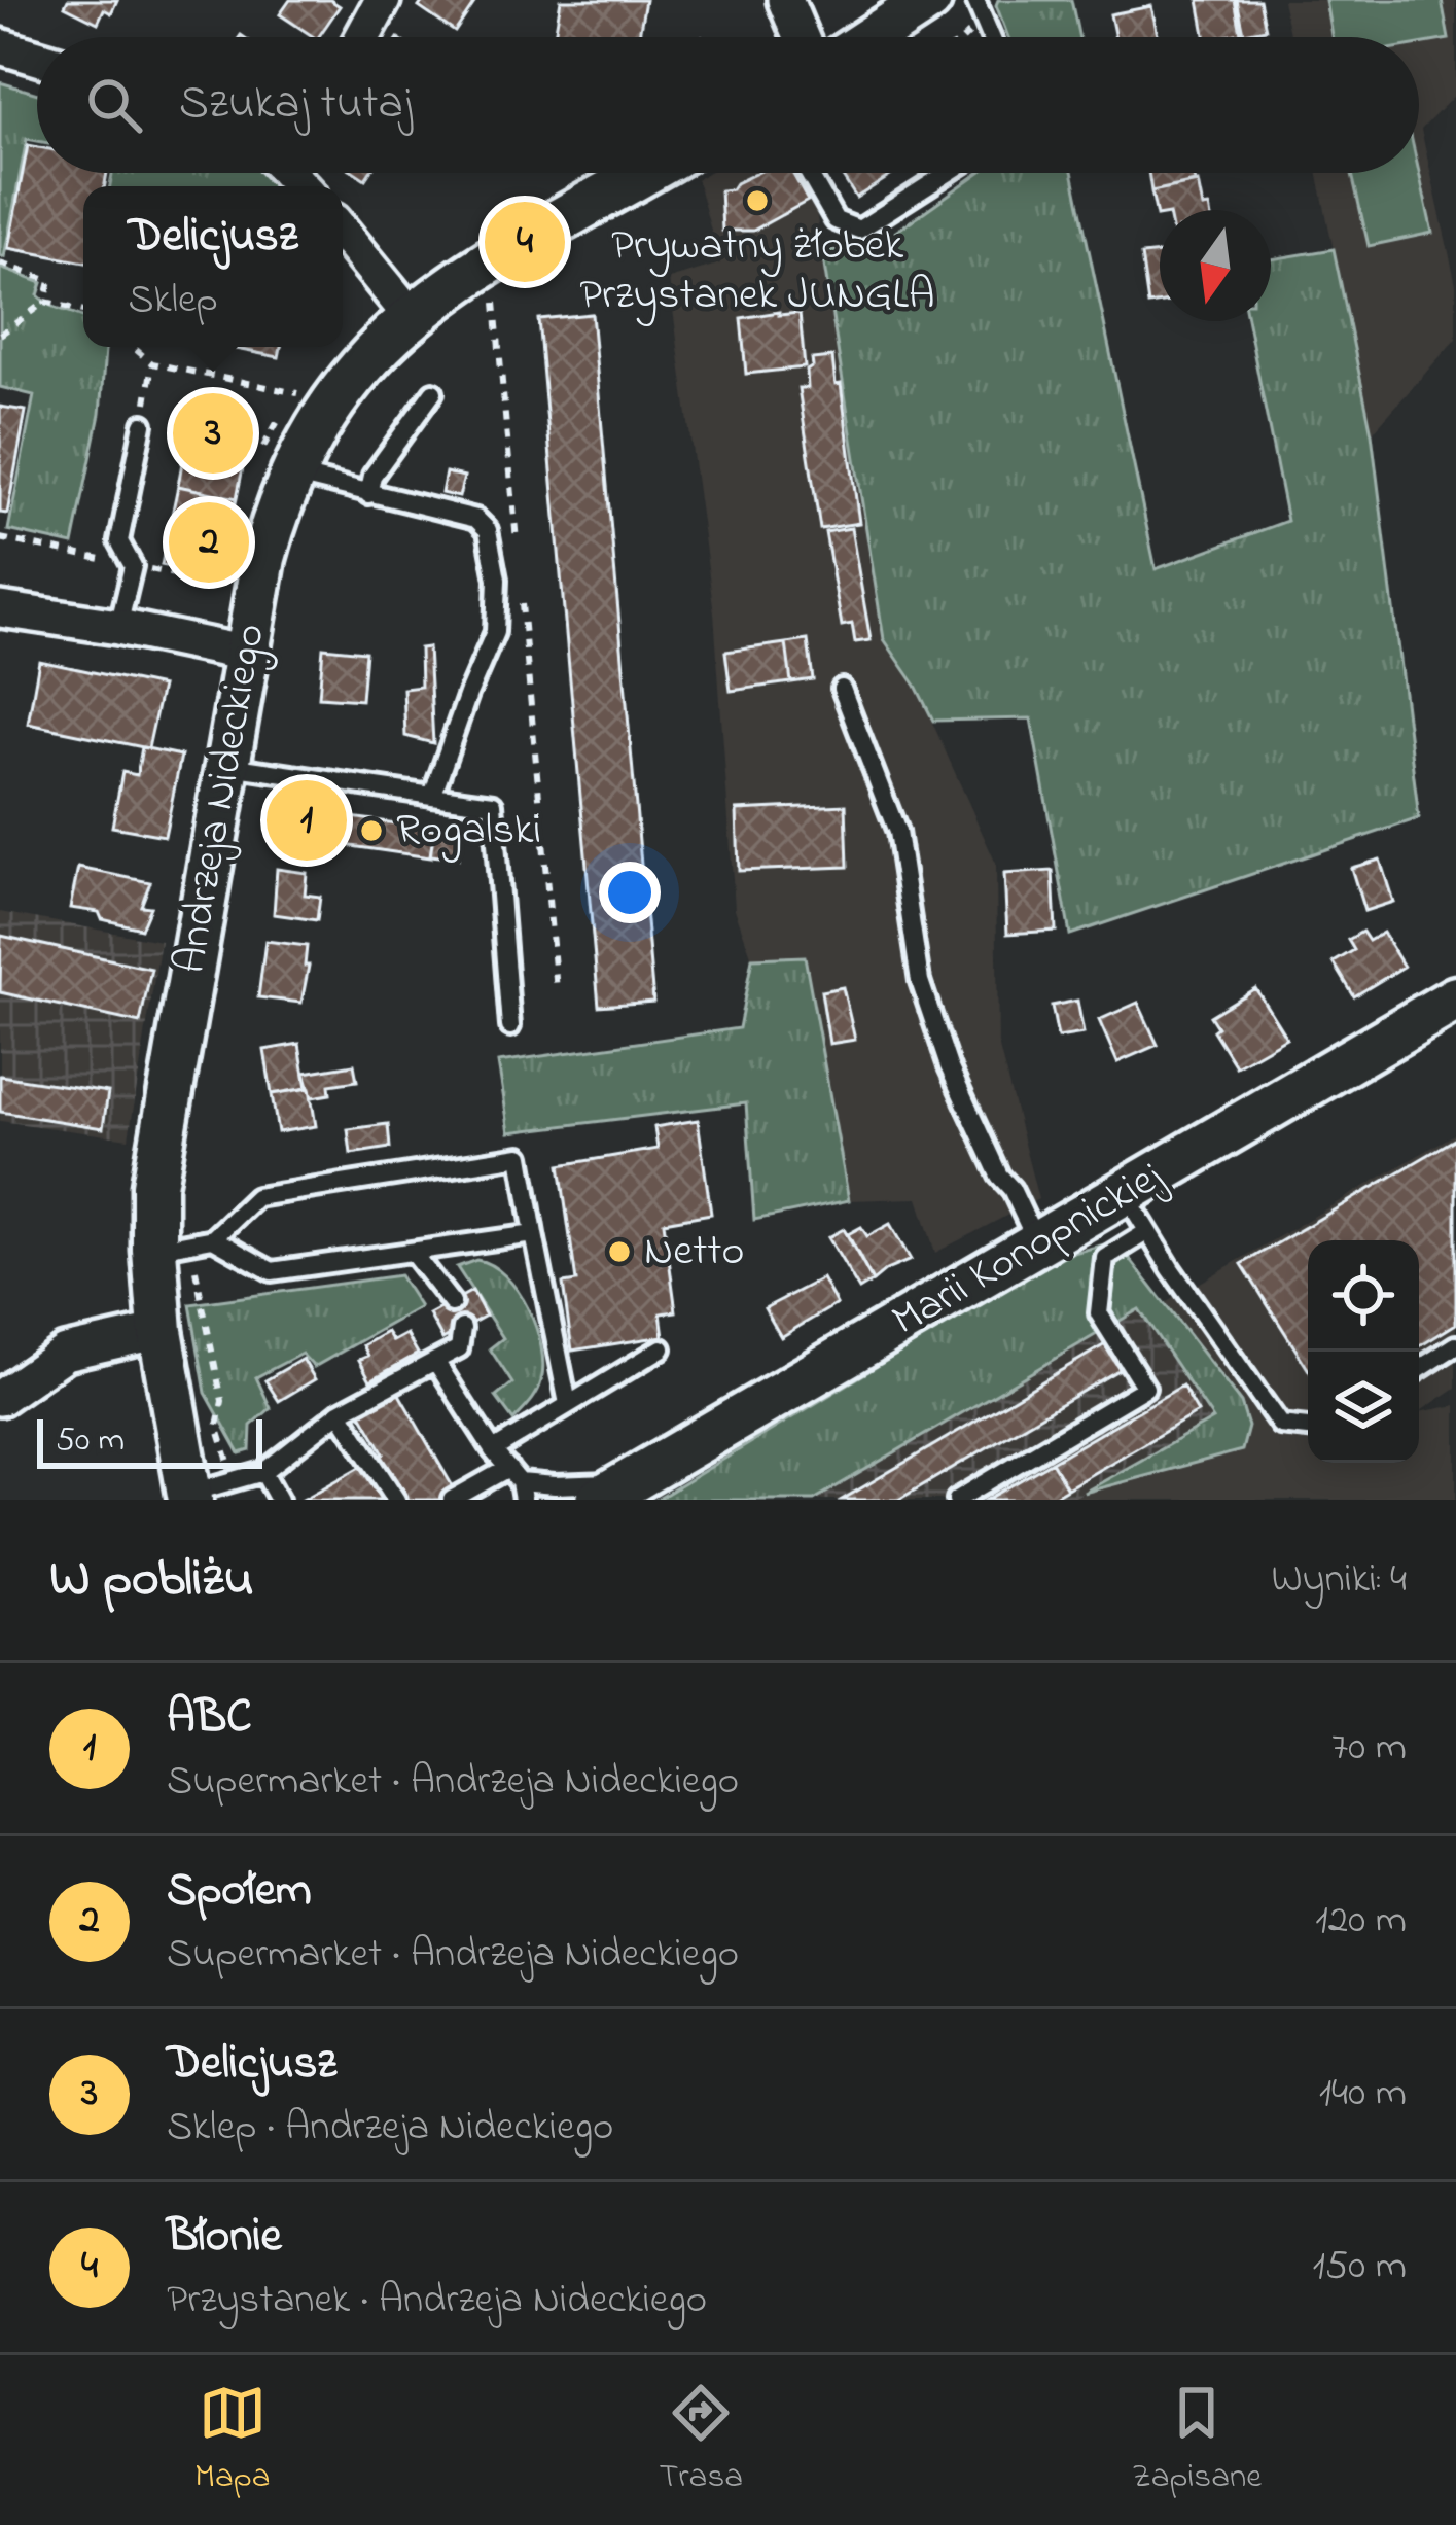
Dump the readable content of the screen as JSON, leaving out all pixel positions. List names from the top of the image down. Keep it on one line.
{"streets":{"street":["Andrzeja Nideckiego","Marii Konopnickiej"]},"places":["Prywatny żłobek Przystanek JUNGLA","Rogalski","Netto"],"scale_bar":"50 m","north":"bottom","page":{"search":"Szukaj tutaj","popup":["Delicjusz","Sklep"],"pins":["4","3","2","1"],"scale":"50 m","heading":["W pobliżu","Wyniki: 4"],"list":[{"mark":"1","name":"ABC","note":"Supermarket · Andrzeja Nideckiego","value":"70 m"},{"mark":"2","name":"Społem","note":"Supermarket · Andrzeja Nideckiego","value":"120 m"},{"mark":"3","name":"Delicjusz","note":"Sklep · Andrzeja Nideckiego","value":"140 m"},{"mark":"4","name":"Błonie","note":"Przystanek · Andrzeja Nideckiego","value":"150 m"}],"nav":["Mapa","Trasa","Zapisane"]}}
